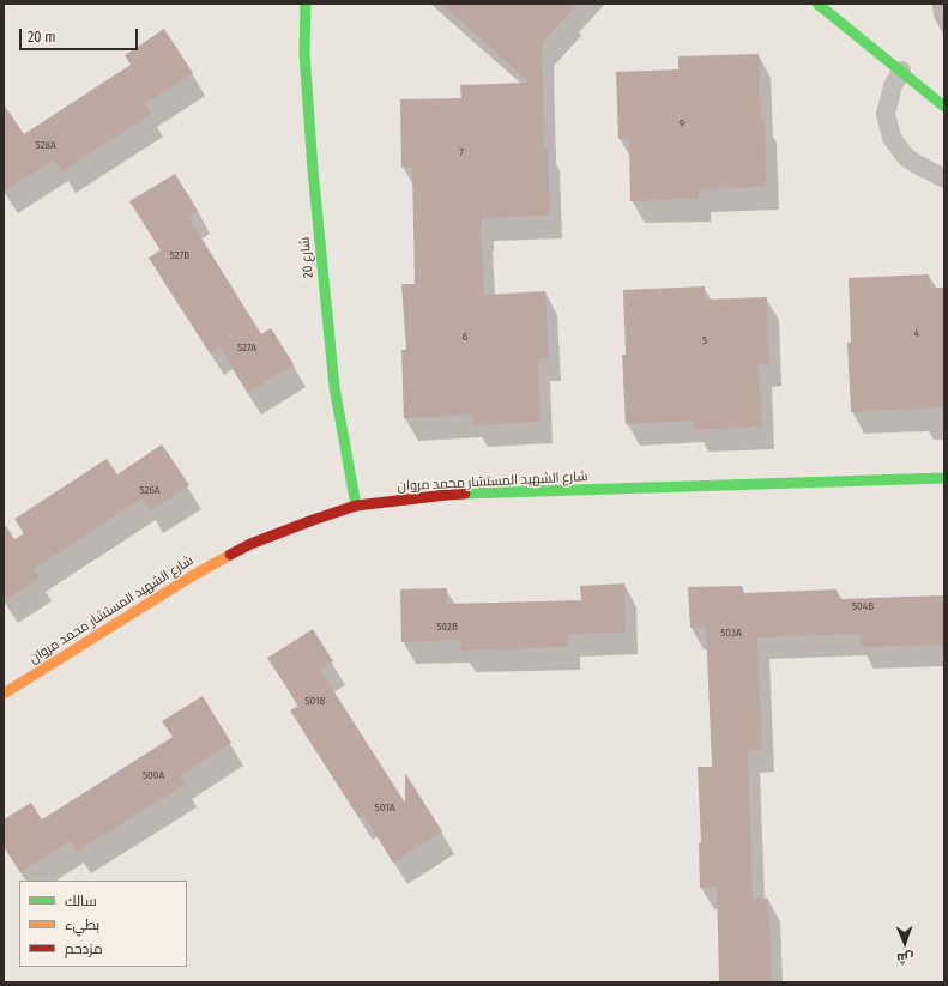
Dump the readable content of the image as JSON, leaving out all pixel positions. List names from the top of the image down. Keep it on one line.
{"streets":{"street":["شارع 20","شارع الشهيد المستشار محمد مروان"]},"crossings":[["شارع 20","شارع الشهيد المستشار محمد مروان"]],"house_numbers":["9","528A","7","527B","4","6","5","527A","526A","504B","502B","503A","501B","500A","501A"],"legend":["سالك","بطيء","مزدحم"],"scale_bar":"20 m","north":"bottom"}
